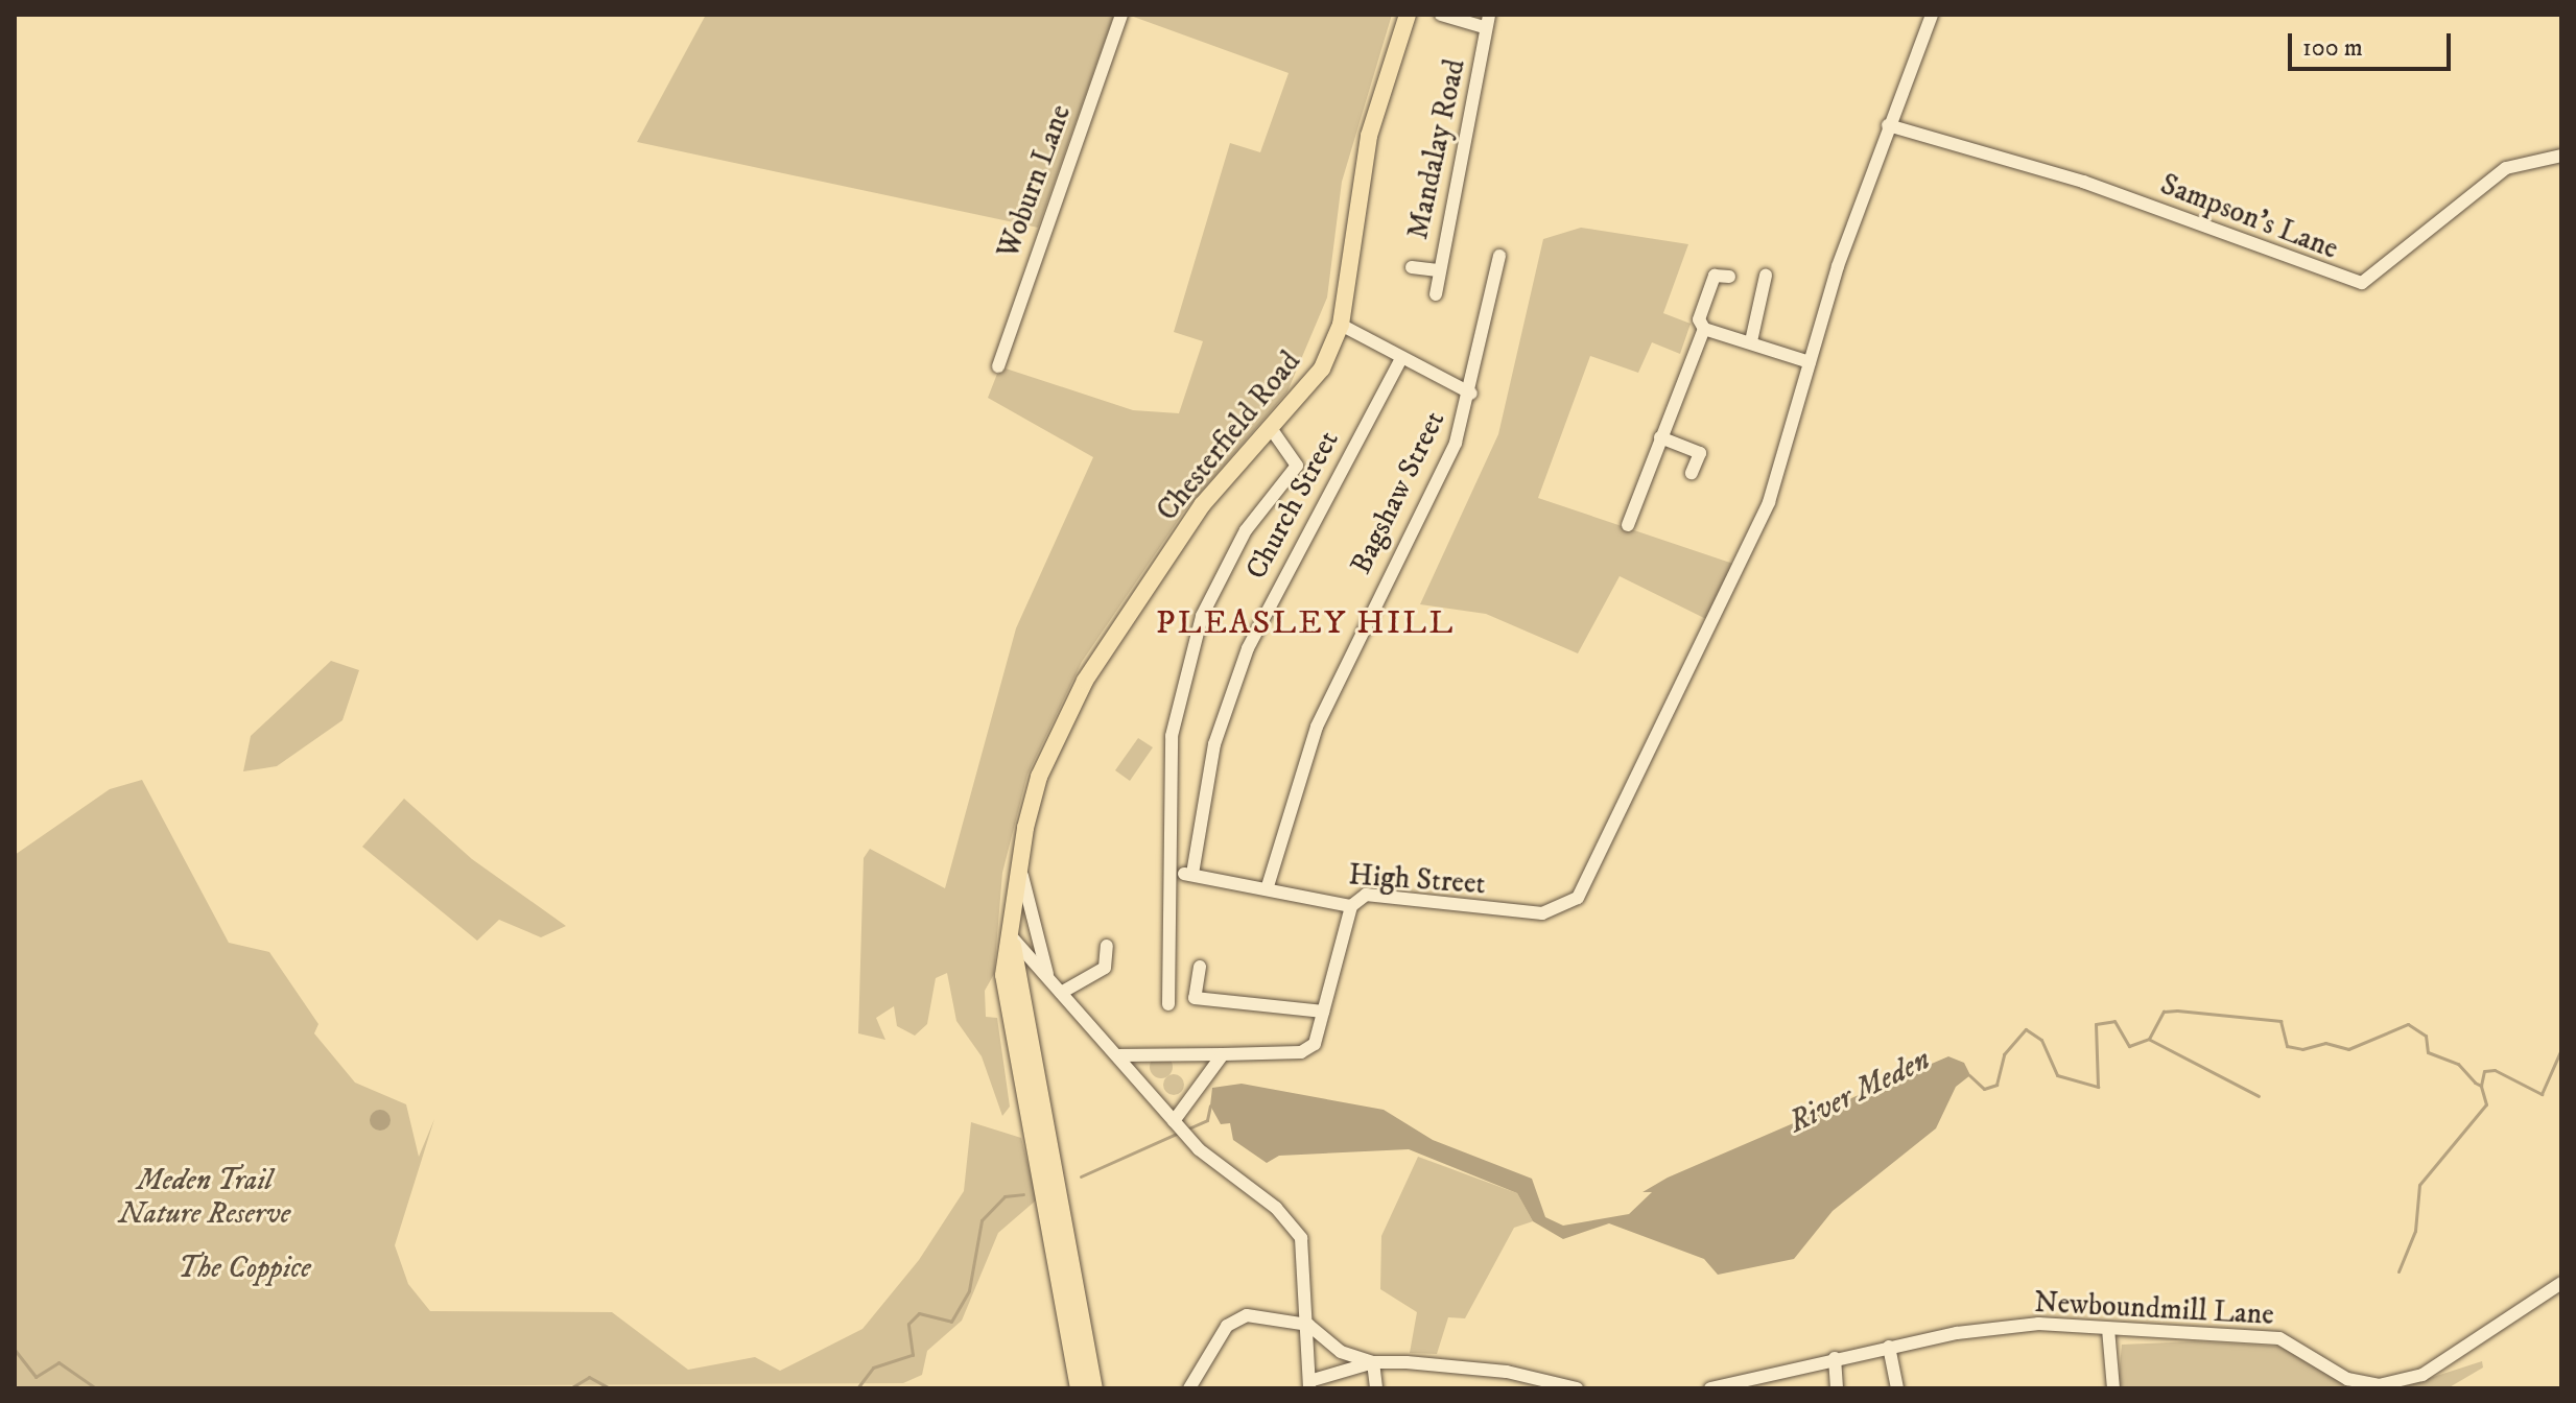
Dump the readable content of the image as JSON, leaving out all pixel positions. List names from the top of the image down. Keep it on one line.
{"streets":{"highway":["Chesterfield Road"],"street":["Mandalay Road","Woburn Lane","Sampson's Lane","Bagshaw Street","Church Street","High Street","Newboundmill Lane"]},"crossings":[["Bagshaw Street","High Street"],["Church Street","High Street"]],"districts":["PLEASLEY HILL"],"water":["River Meden"],"parks":["Meden Trail Nature Reserve","The Coppice"],"scale_bar":"100 m"}
